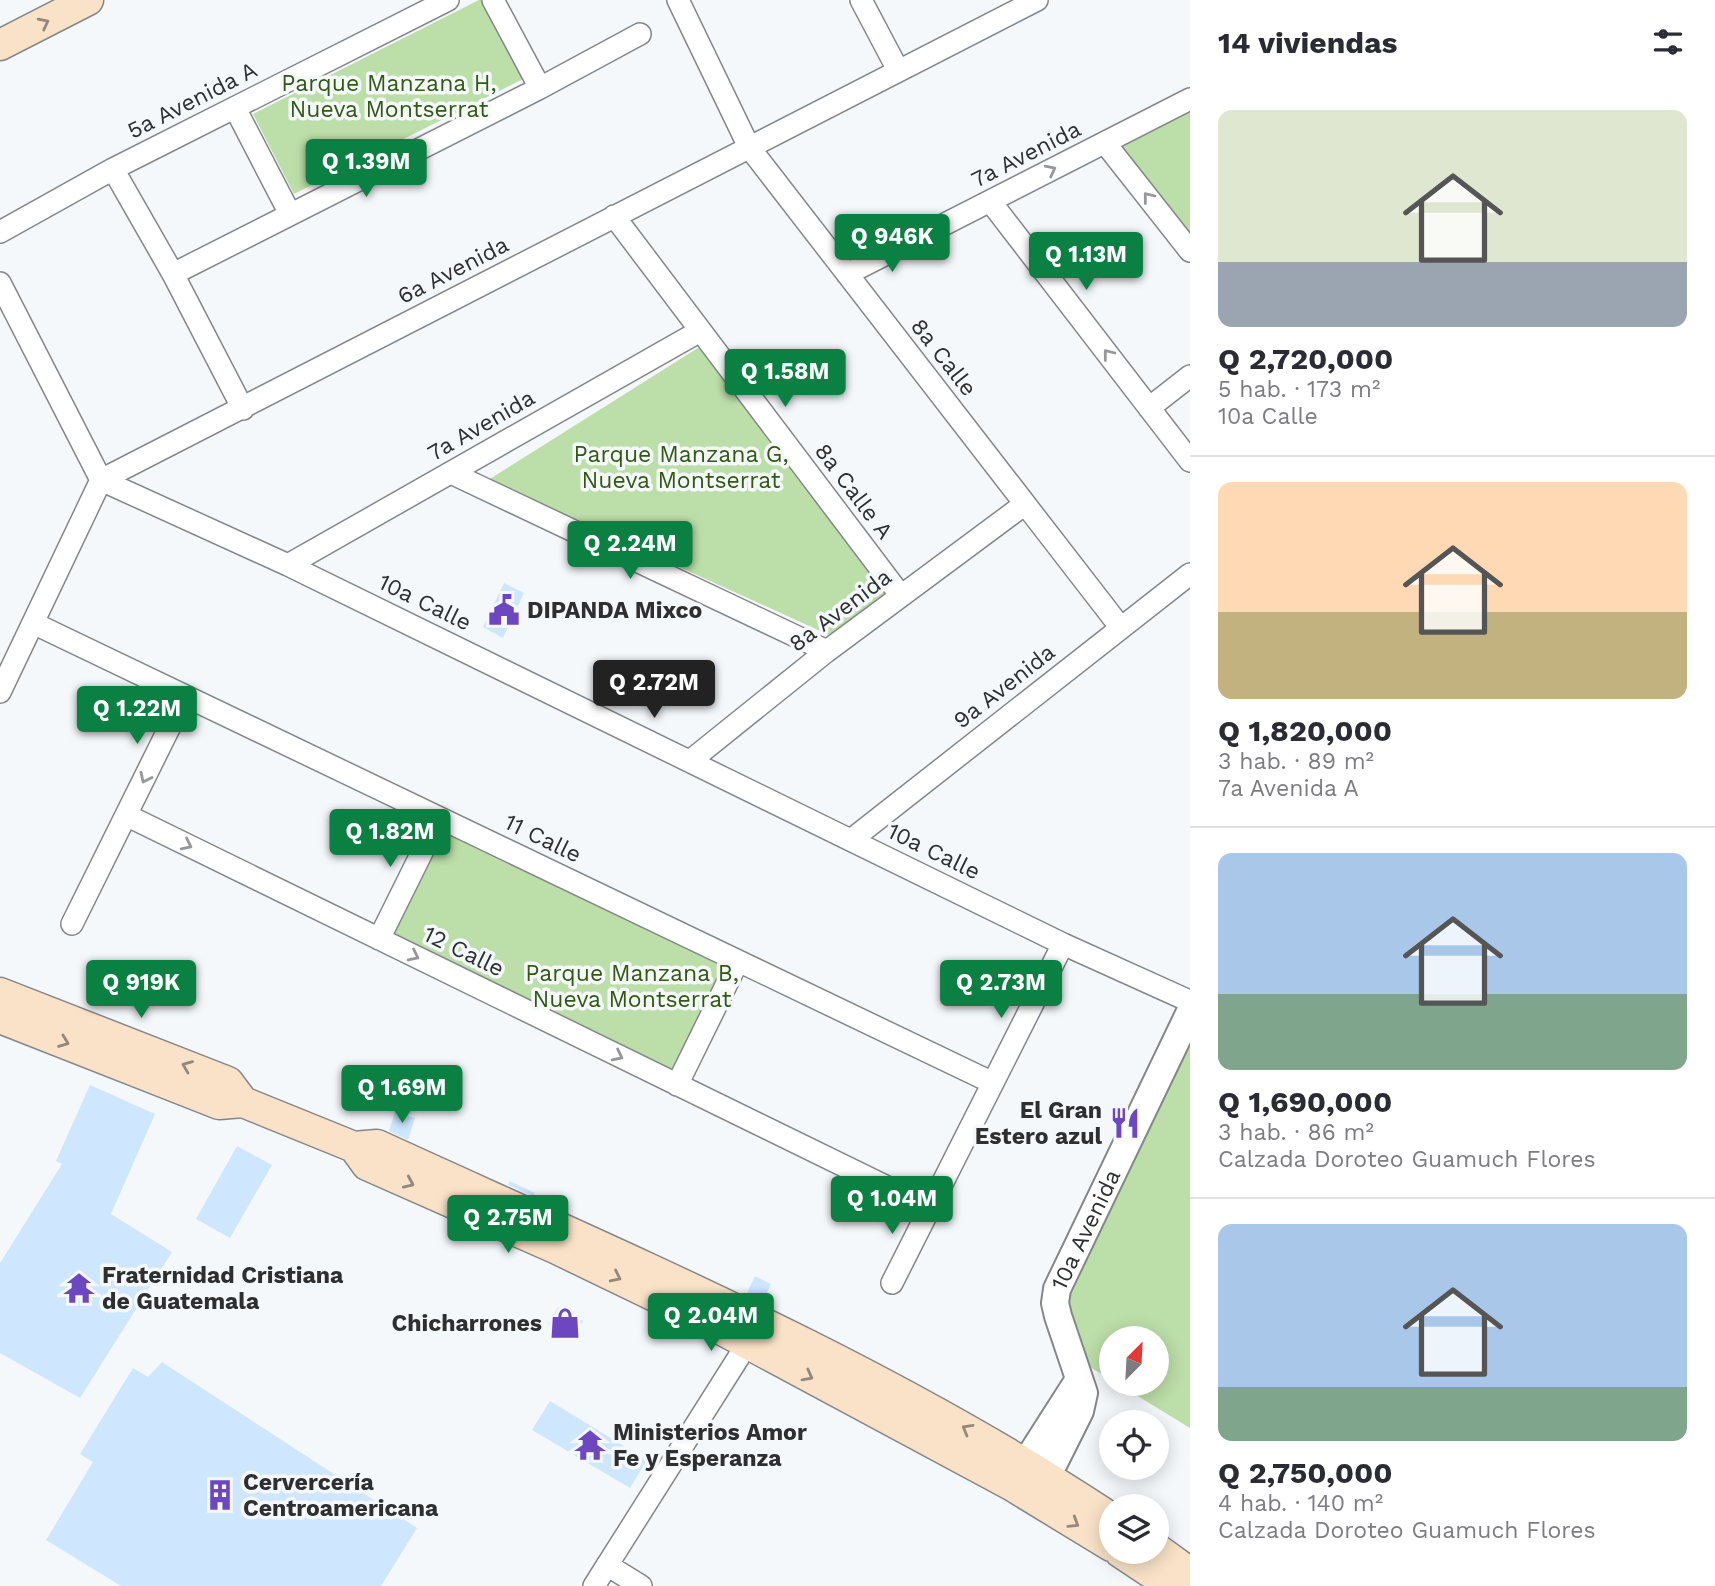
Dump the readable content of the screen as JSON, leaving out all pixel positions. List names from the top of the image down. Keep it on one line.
{"streets":{"street":["5a Avenida A","7a Avenida","6a Avenida","8a Calle","8a Calle A","10a Calle","8a Avenida","9a Avenida","11 Calle","12 Calle","10a Avenida"]},"crossings":[["7a Avenida","8a Calle"],["7a Avenida","8a Calle A"],["7a Avenida","10a Calle"],["6a Avenida","8a Calle"],["6a Avenida","8a Calle A"],["6a Avenida","10a Calle"],["8a Calle","8a Avenida"],["8a Calle","9a Avenida"],["8a Calle A","8a Avenida"],["10a Calle","8a Avenida"],["10a Calle","9a Avenida"],["10a Calle","10a Avenida"]],"one_way":["12 Calle"],"parks":["Parque Manzana H, Nueva Montserrat","Parque Manzana G, Nueva Montserrat","Parque Manzana B, Nueva Montserrat"],"places":{"public building":["DIPANDA Mixco"],"restaurant":["El Gran Estero azul"],"temple":["Fraternidad Cristiana de Guatemala","Ministerios Amor Fe y Esperanza"],"shop":["Chicharrones"],"building":["Cervercería Centroamericana"]},"north":"top right","page":{"heading":"14 viviendas","list":[{"name":"Q 2,720,000","note":"5 hab. · 173 m² · 10a Calle"},{"name":"Q 1,820,000","note":"3 hab. · 89 m² · 7a Avenida A"},{"name":"Q 1,690,000","note":"3 hab. · 86 m² · Calzada Doroteo Guamuch Flores"},{"name":"Q 2,750,000","note":"4 hab. · 140 m² · Calzada Doroteo Guamuch Flores"}],"price":["Q 1.39M","Q 946K","Q 1.13M","Q 1.58M","Q 2.24M","Q 2.72M","Q 1.22M","Q 1.82M","Q 919K","Q 2.73M","Q 1.69M","Q 1.04M","Q 2.75M","Q 2.04M"]}}
